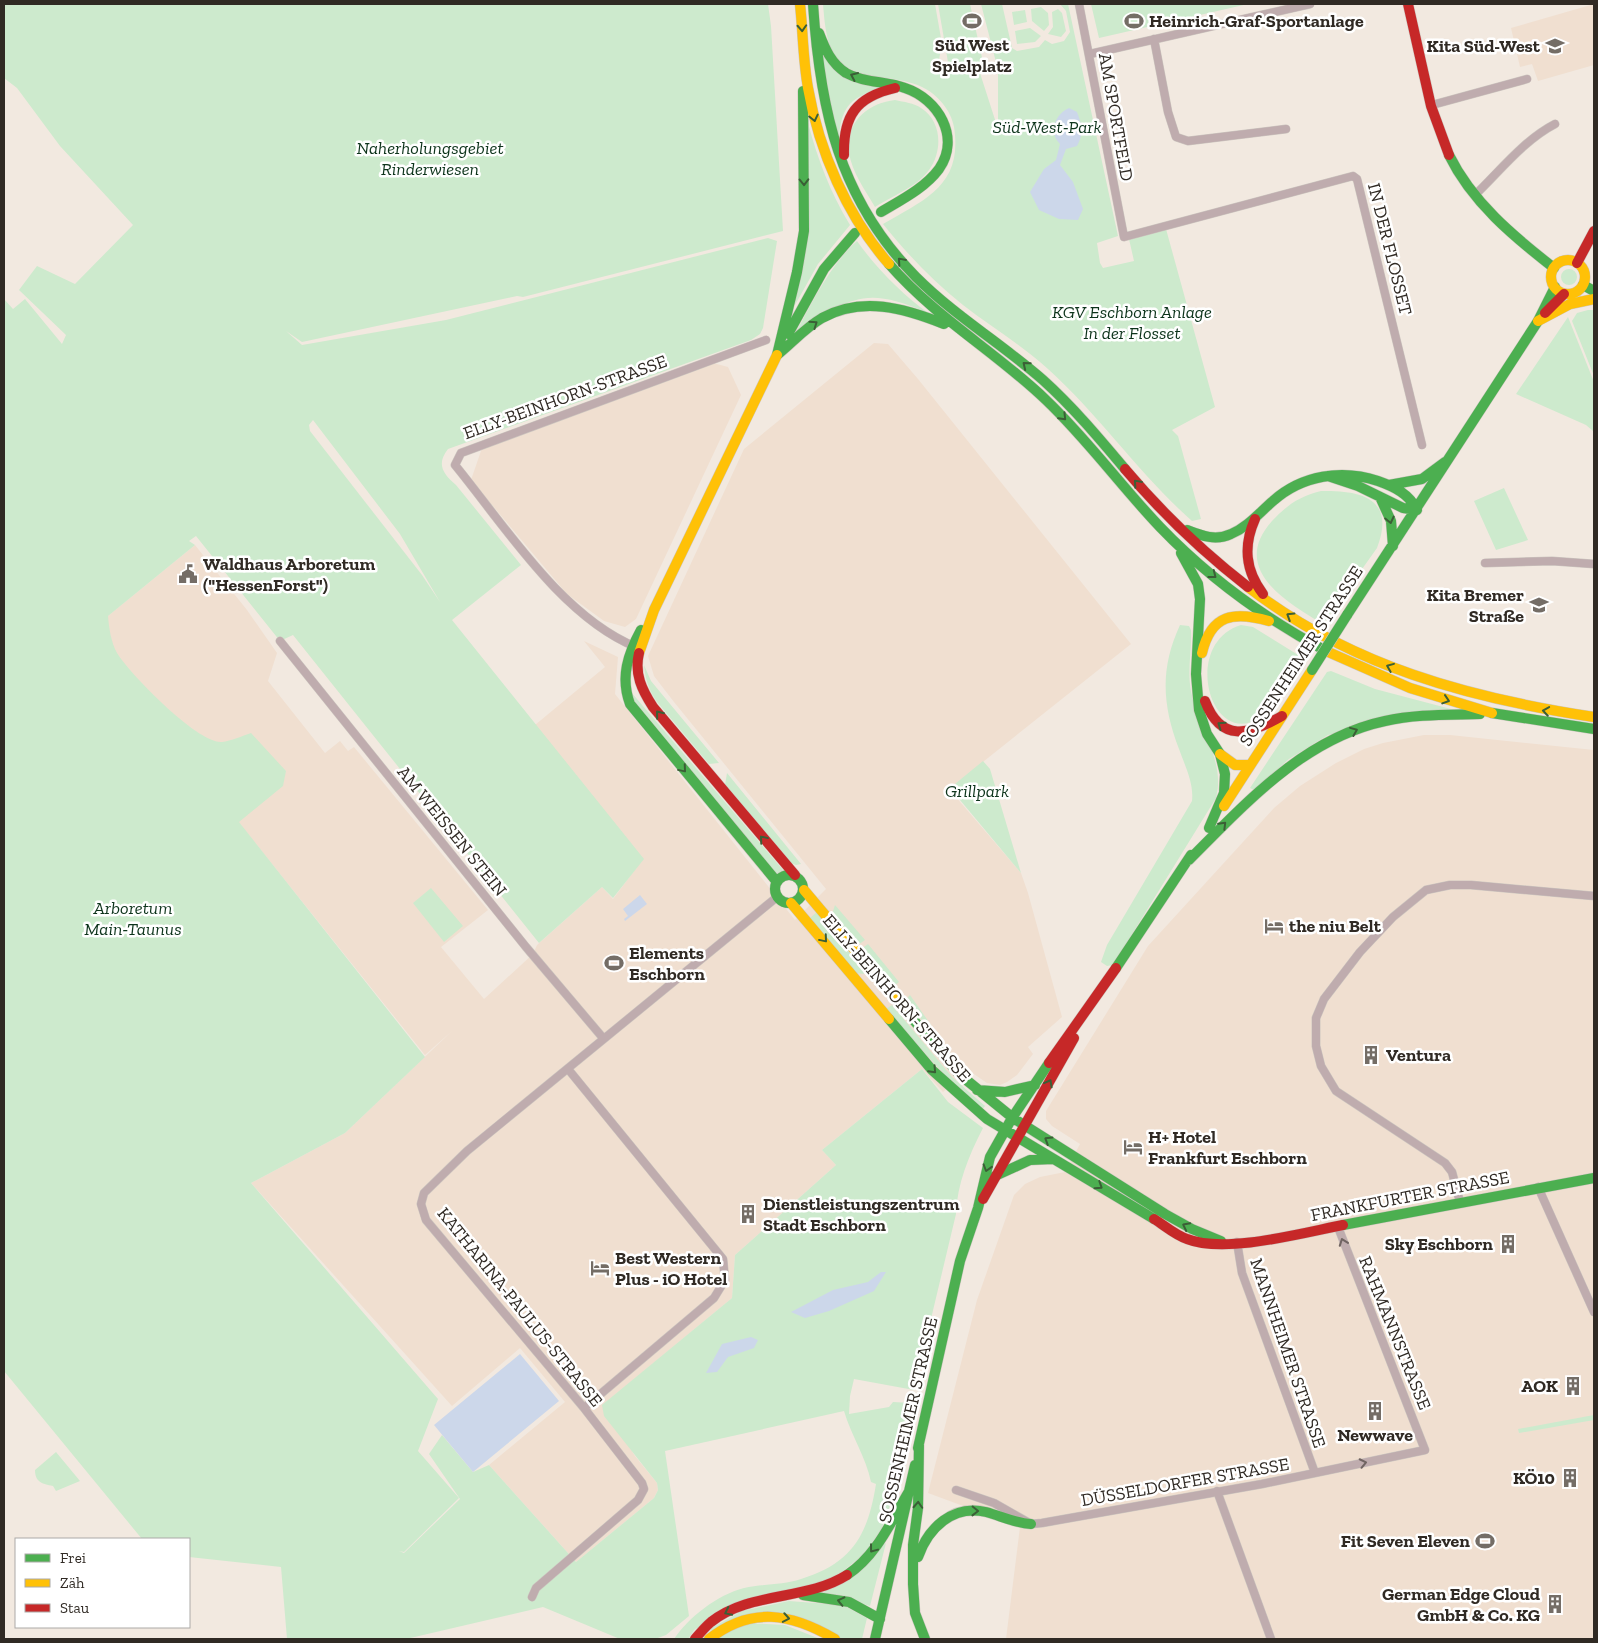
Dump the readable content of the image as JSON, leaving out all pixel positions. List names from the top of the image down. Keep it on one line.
{"streets":{"main road":["ELLY-BEINHORN-STRASSE","SOSSENHEIMER STRASSE","FRANKFURTER STRASSE"],"street":["AM SPORTFELD","IN DER FLOSSET","AM WEISSEN STEIN","KATHARINA-PAULUS-STRASSE","RAHMANNSTRASSE","MANNHEIMER STRASSE","DÜSSELDORFER STRASSE"]},"crossings":[["AM SPORTFELD","IN DER FLOSSET"],["ELLY-BEINHORN-STRASSE","SOSSENHEIMER STRASSE"],["ELLY-BEINHORN-STRASSE","FRANKFURTER STRASSE"],["ELLY-BEINHORN-STRASSE","KATHARINA-PAULUS-STRASSE"],["SOSSENHEIMER STRASSE","FRANKFURTER STRASSE"],["AM WEISSEN STEIN","KATHARINA-PAULUS-STRASSE"],["FRANKFURTER STRASSE","RAHMANNSTRASSE"],["FRANKFURTER STRASSE","MANNHEIMER STRASSE"],["RAHMANNSTRASSE","DÜSSELDORFER STRASSE"],["MANNHEIMER STRASSE","DÜSSELDORFER STRASSE"]],"one_way":["RAHMANNSTRASSE"],"parks":["Süd-West-Park","Naherholungsgebiet Rinderwiesen","KGV Eschborn Anlage In der Flosset","Grillpark","Arboretum Main-Taunus"],"places":{"sports":["Süd West Spielplatz","Heinrich-Graf-Sportanlage","Elements Eschborn","Fit Seven Eleven"],"school or university":["Kita Süd-West","Kita Bremer Straße"],"public building":["Waldhaus Arboretum (\"HessenForst\")"],"hotel":["the niu Belt","H+ Hotel Frankfurt Eschborn","Best Western Plus - iO Hotel"],"building":["Ventura","Dienstleistungszentrum Stadt Eschborn","Sky Eschborn","AOK","Newwave","KÖ10","German Edge Cloud GmbH & Co. KG"]},"legend":["Frei","Zäh","Stau"]}
